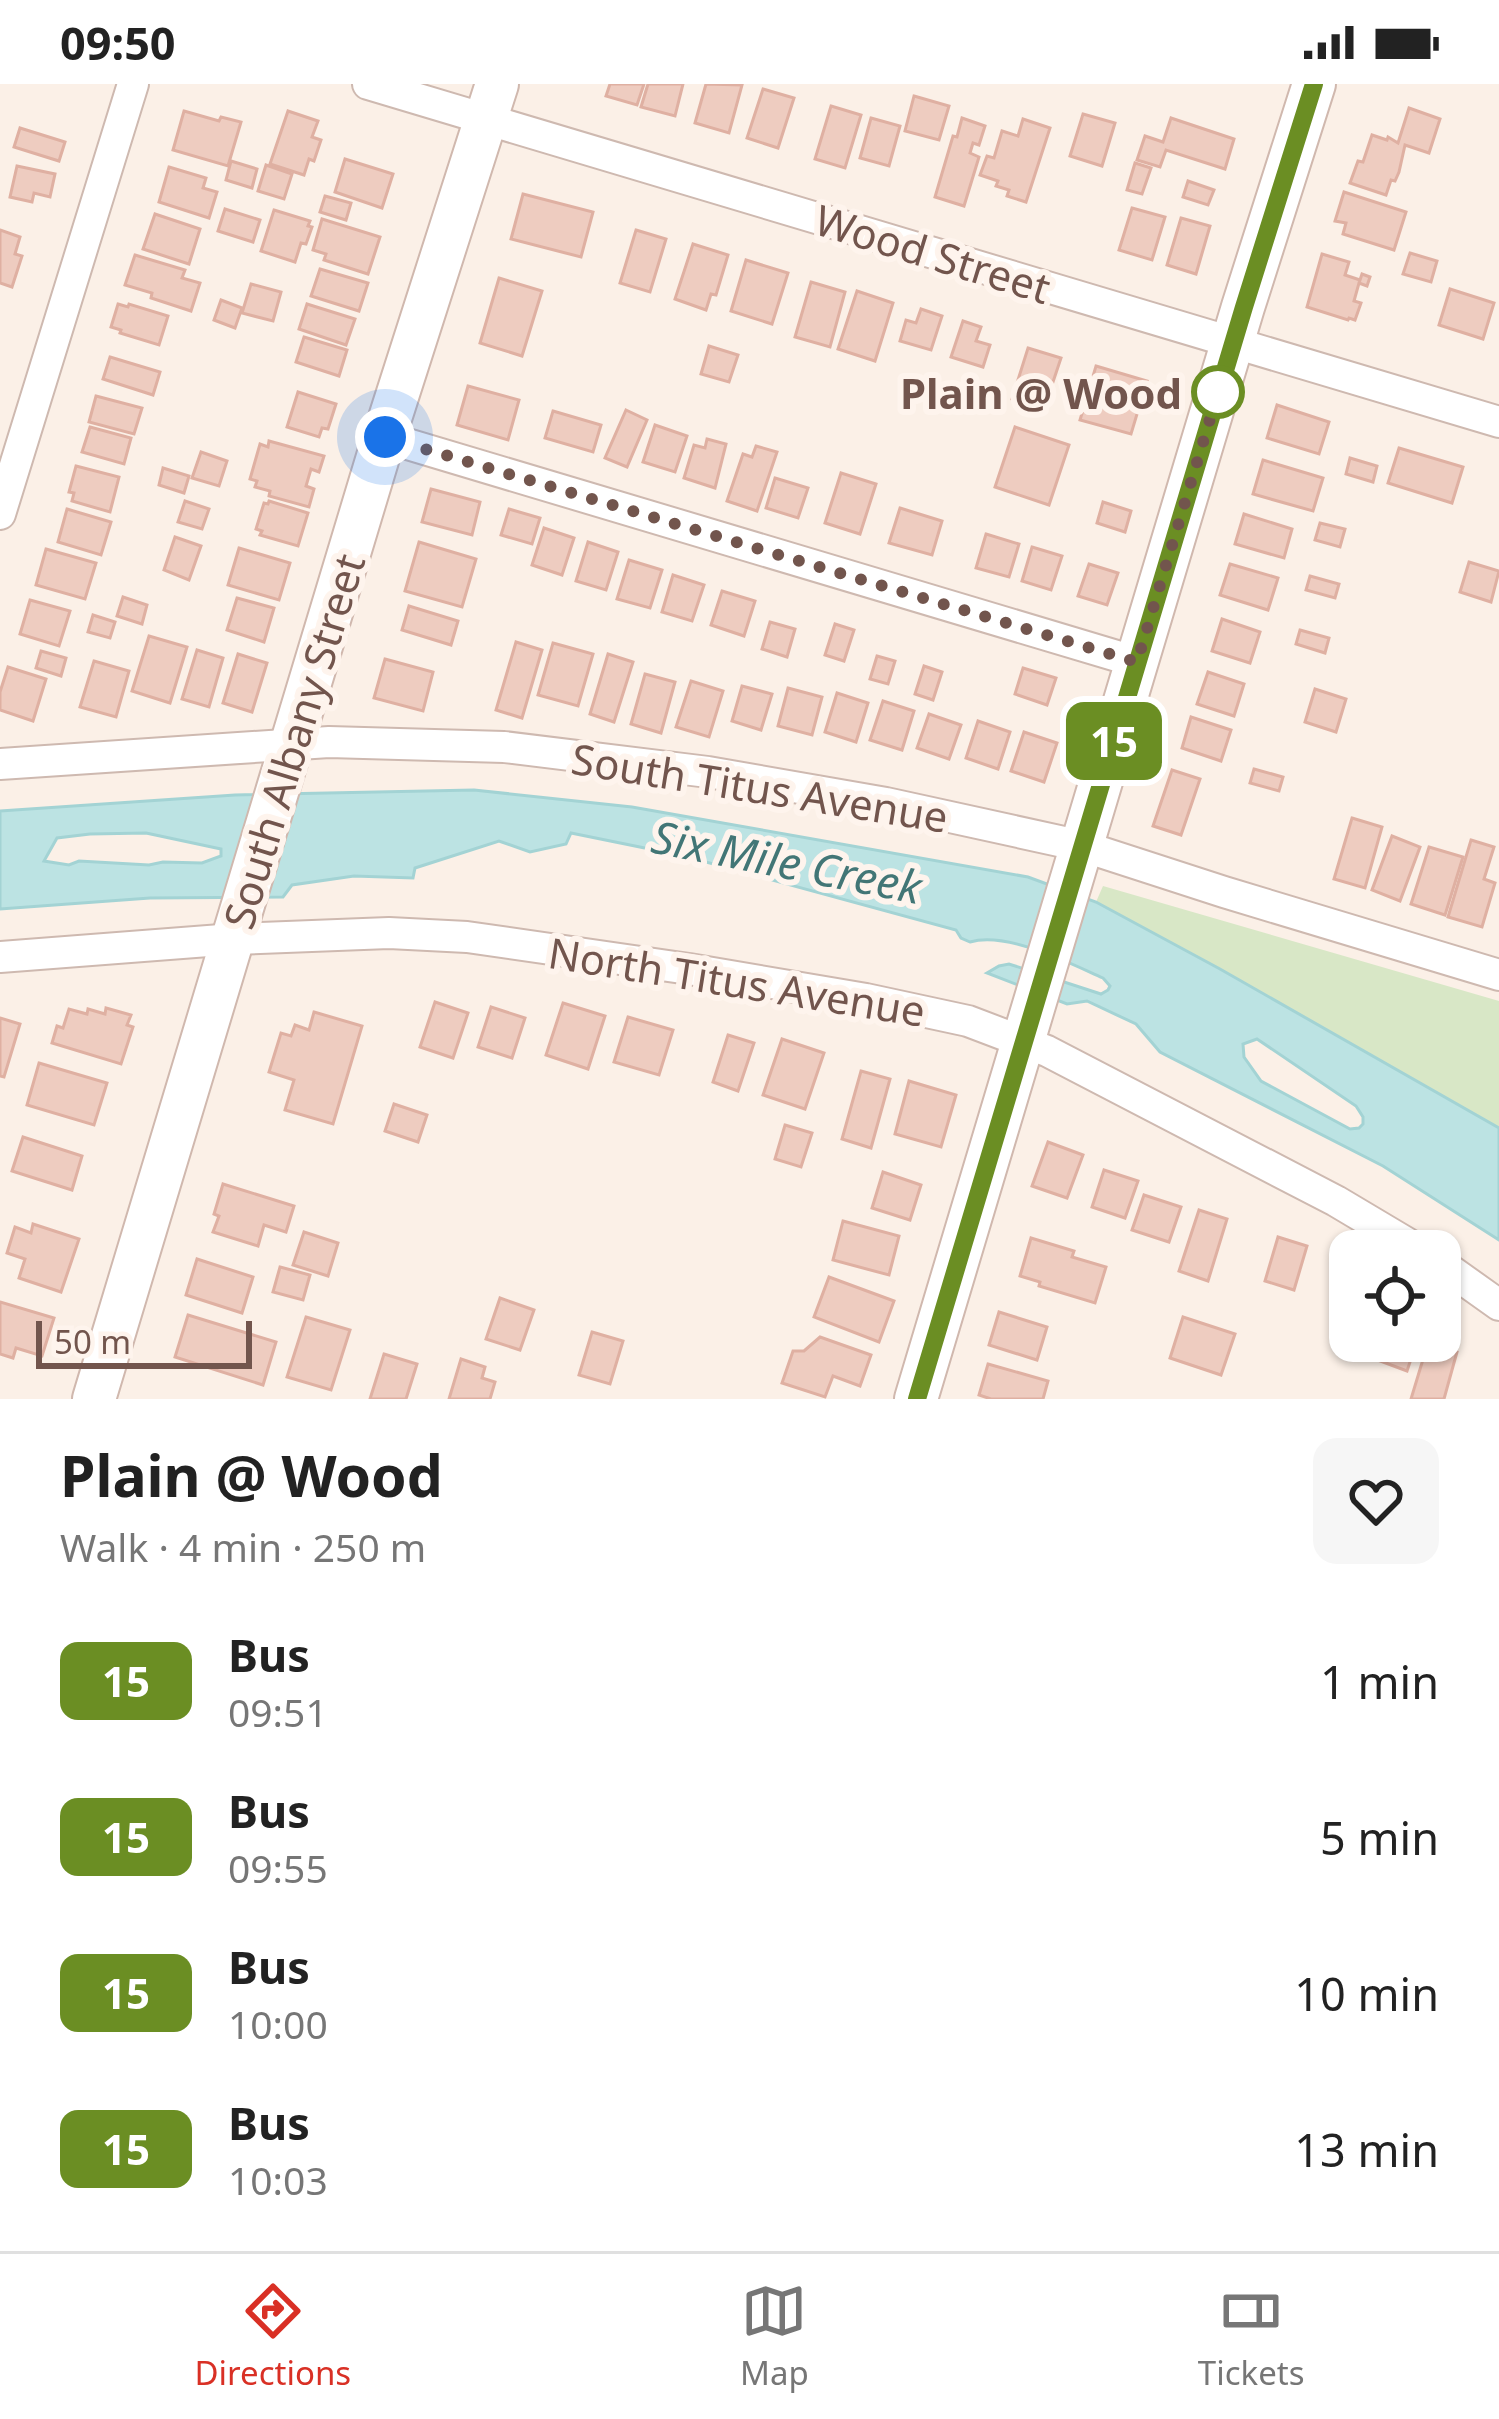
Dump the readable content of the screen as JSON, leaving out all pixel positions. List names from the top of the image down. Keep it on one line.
{"streets":{"street":["Wood Street","South Albany Street","South Titus Avenue","North Titus Avenue"]},"crossings":[["Wood Street","South Albany Street"],["South Albany Street","South Titus Avenue"],["South Albany Street","North Titus Avenue"]],"water":["Six Mile Creek"],"places":["Plain @ Wood"],"lines":["bus line 15"],"scale_bar":"50 m","page":{"status":"09:50","on_map":"15","scale":"50 m","heading":["Plain @ Wood","Walk · 4 min · 250 m"],"list":[{"mark":"15","name":"Bus","note":"09:51","value":"1 min"},{"mark":"15","name":"Bus","note":"09:55","value":"5 min"},{"mark":"15","name":"Bus","note":"10:00","value":"10 min"},{"mark":"15","name":"Bus","note":"10:03","value":"13 min"}],"tabs":["Directions","Map","Tickets"]}}
